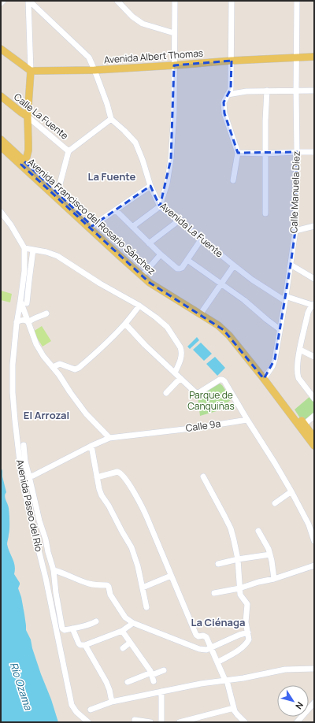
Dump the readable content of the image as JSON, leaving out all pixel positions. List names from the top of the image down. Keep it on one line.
{"streets":{"main road":["Avenida Albert Thomas","Calle La Fuente","Avenida Francisco del Rosario Sánchez"],"street":["Calle Manuela Díez","Avenida La Fuente","Calle 9a","Avenida Paseo del Río"]},"crossings":[["Avenida Albert Thomas","Calle Manuela Díez"],["Calle La Fuente","Avenida Francisco del Rosario Sánchez"],["Calle La Fuente","Avenida La Fuente"],["Calle Manuela Díez","Avenida Francisco del Rosario Sánchez"],["Calle Manuela Díez","Avenida La Fuente"],["Avenida Francisco del Rosario Sánchez","Avenida La Fuente"]],"districts":["La Fuente","El Arrozal","La Ciénaga"],"water":["Río Ozama"],"parks":["Parque de Canquiñas"],"north":"bottom right"}
